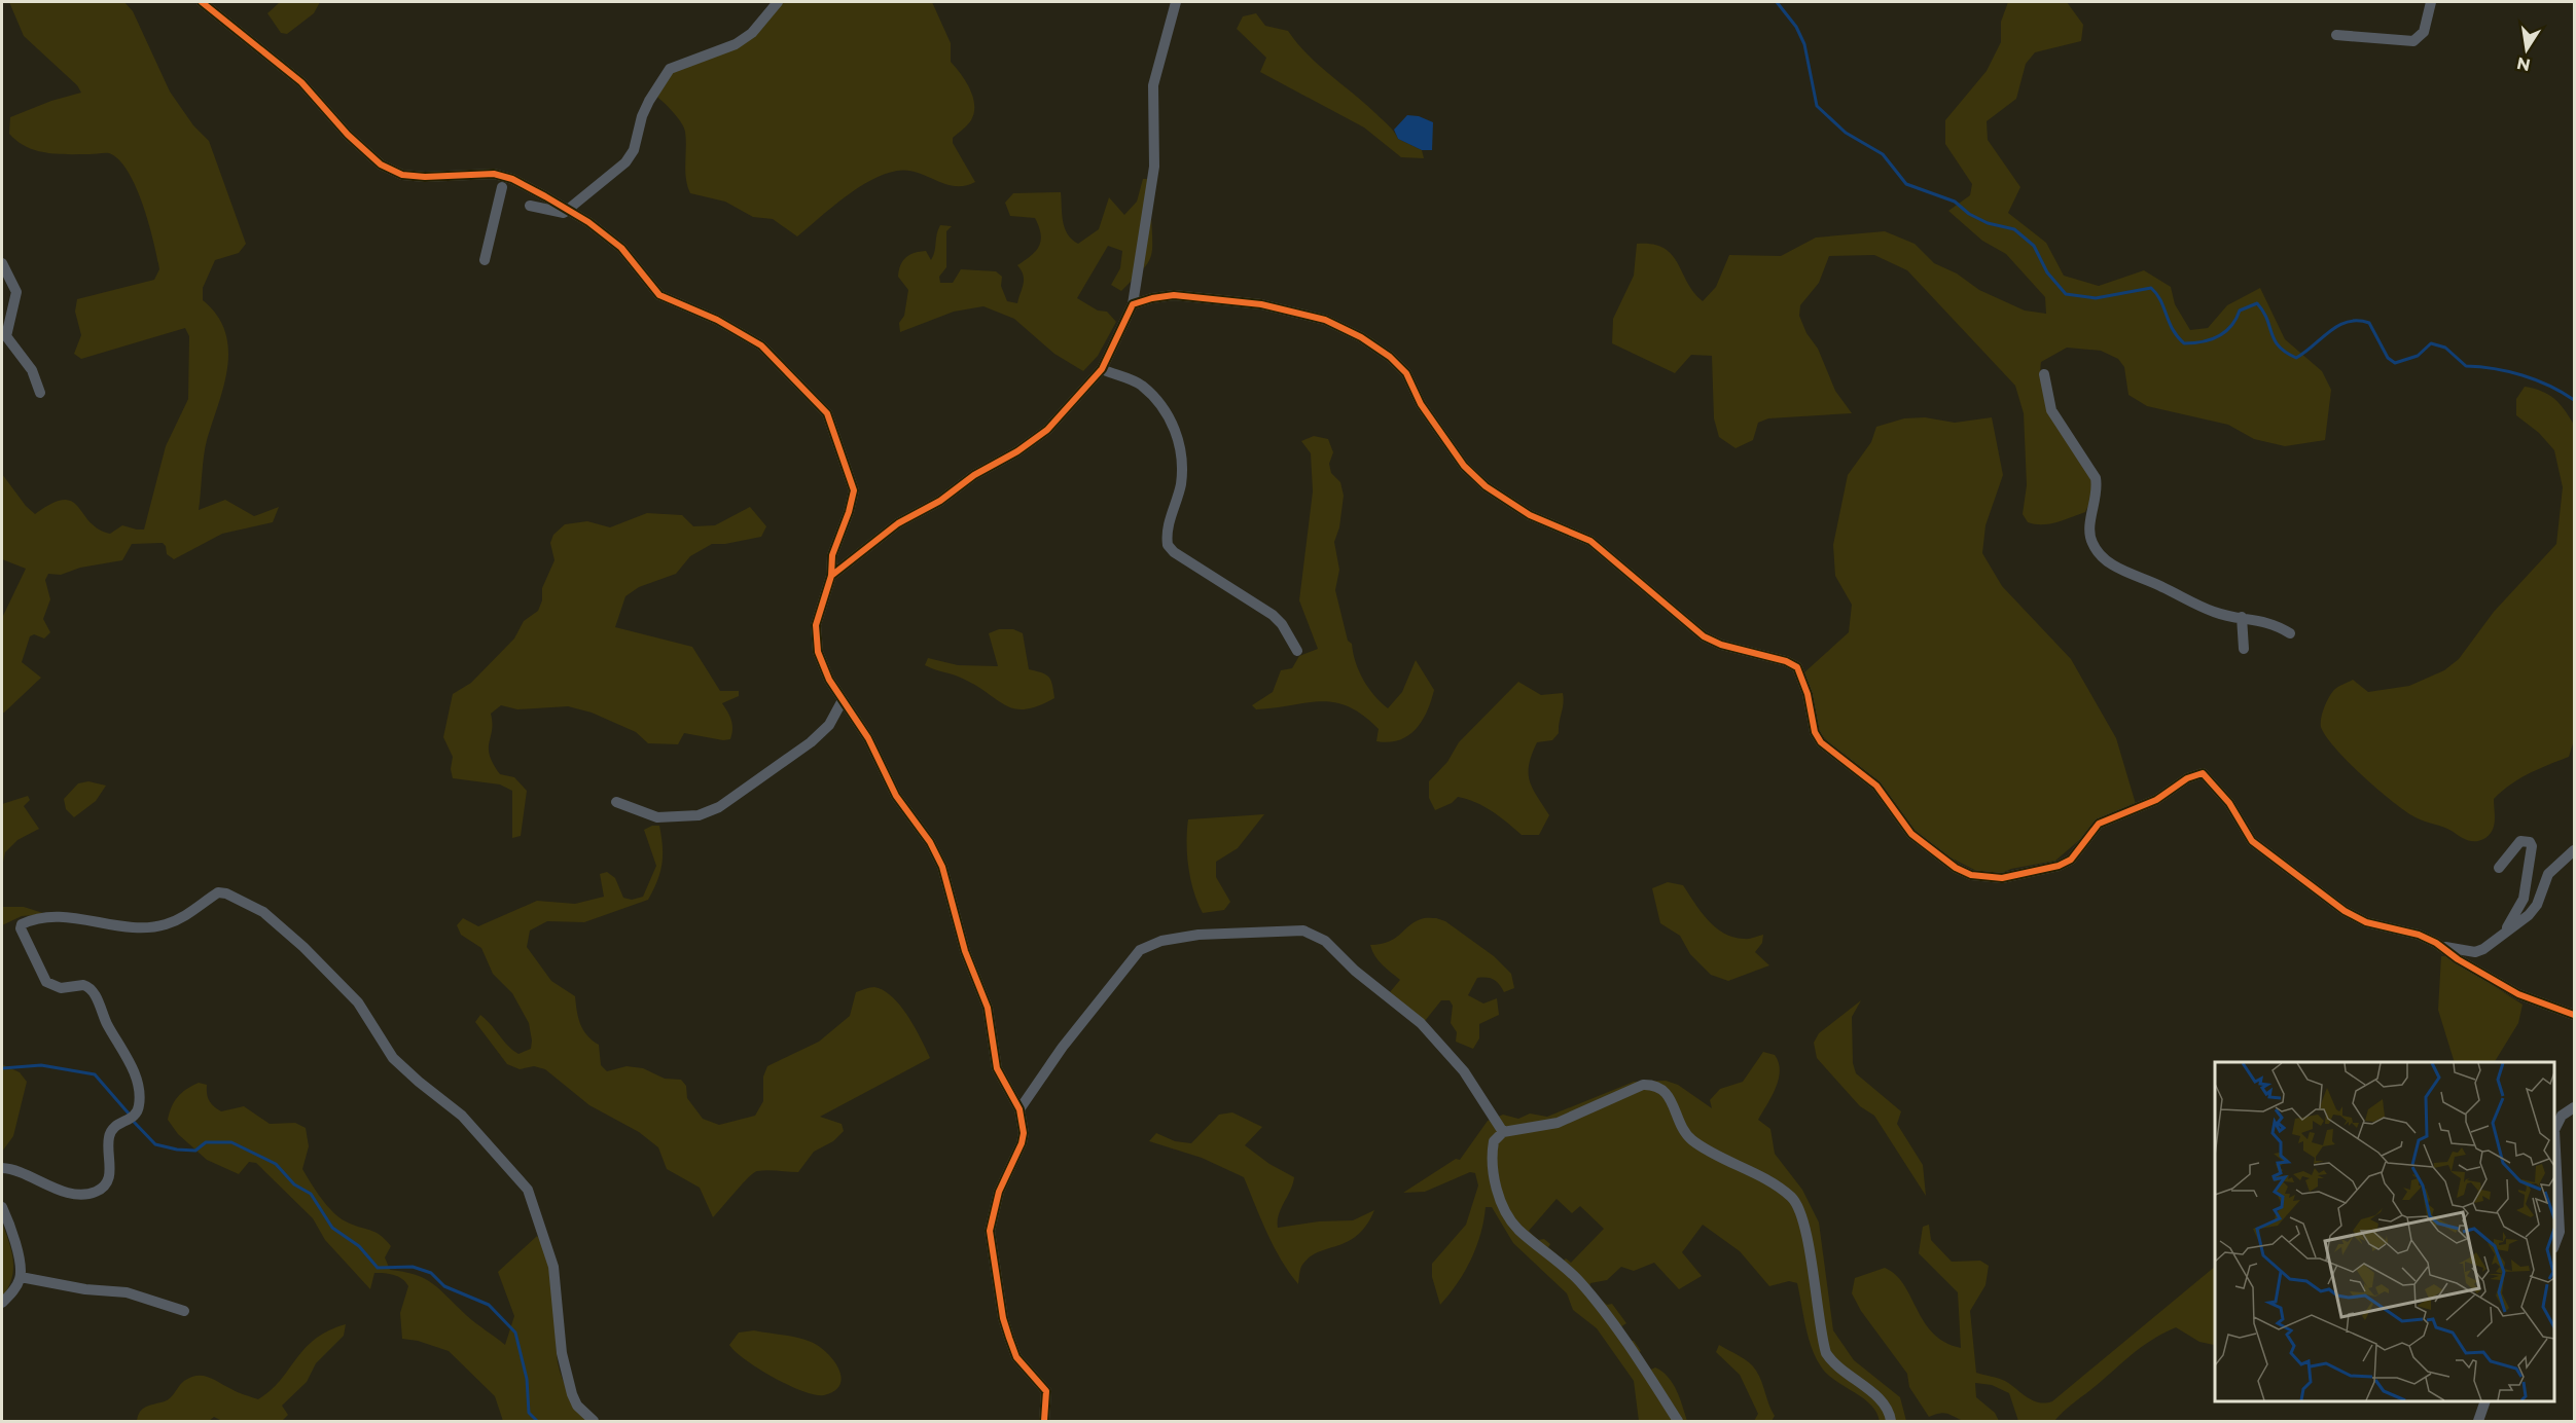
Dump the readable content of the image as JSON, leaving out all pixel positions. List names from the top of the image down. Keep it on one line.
{"north":"bottom"}
